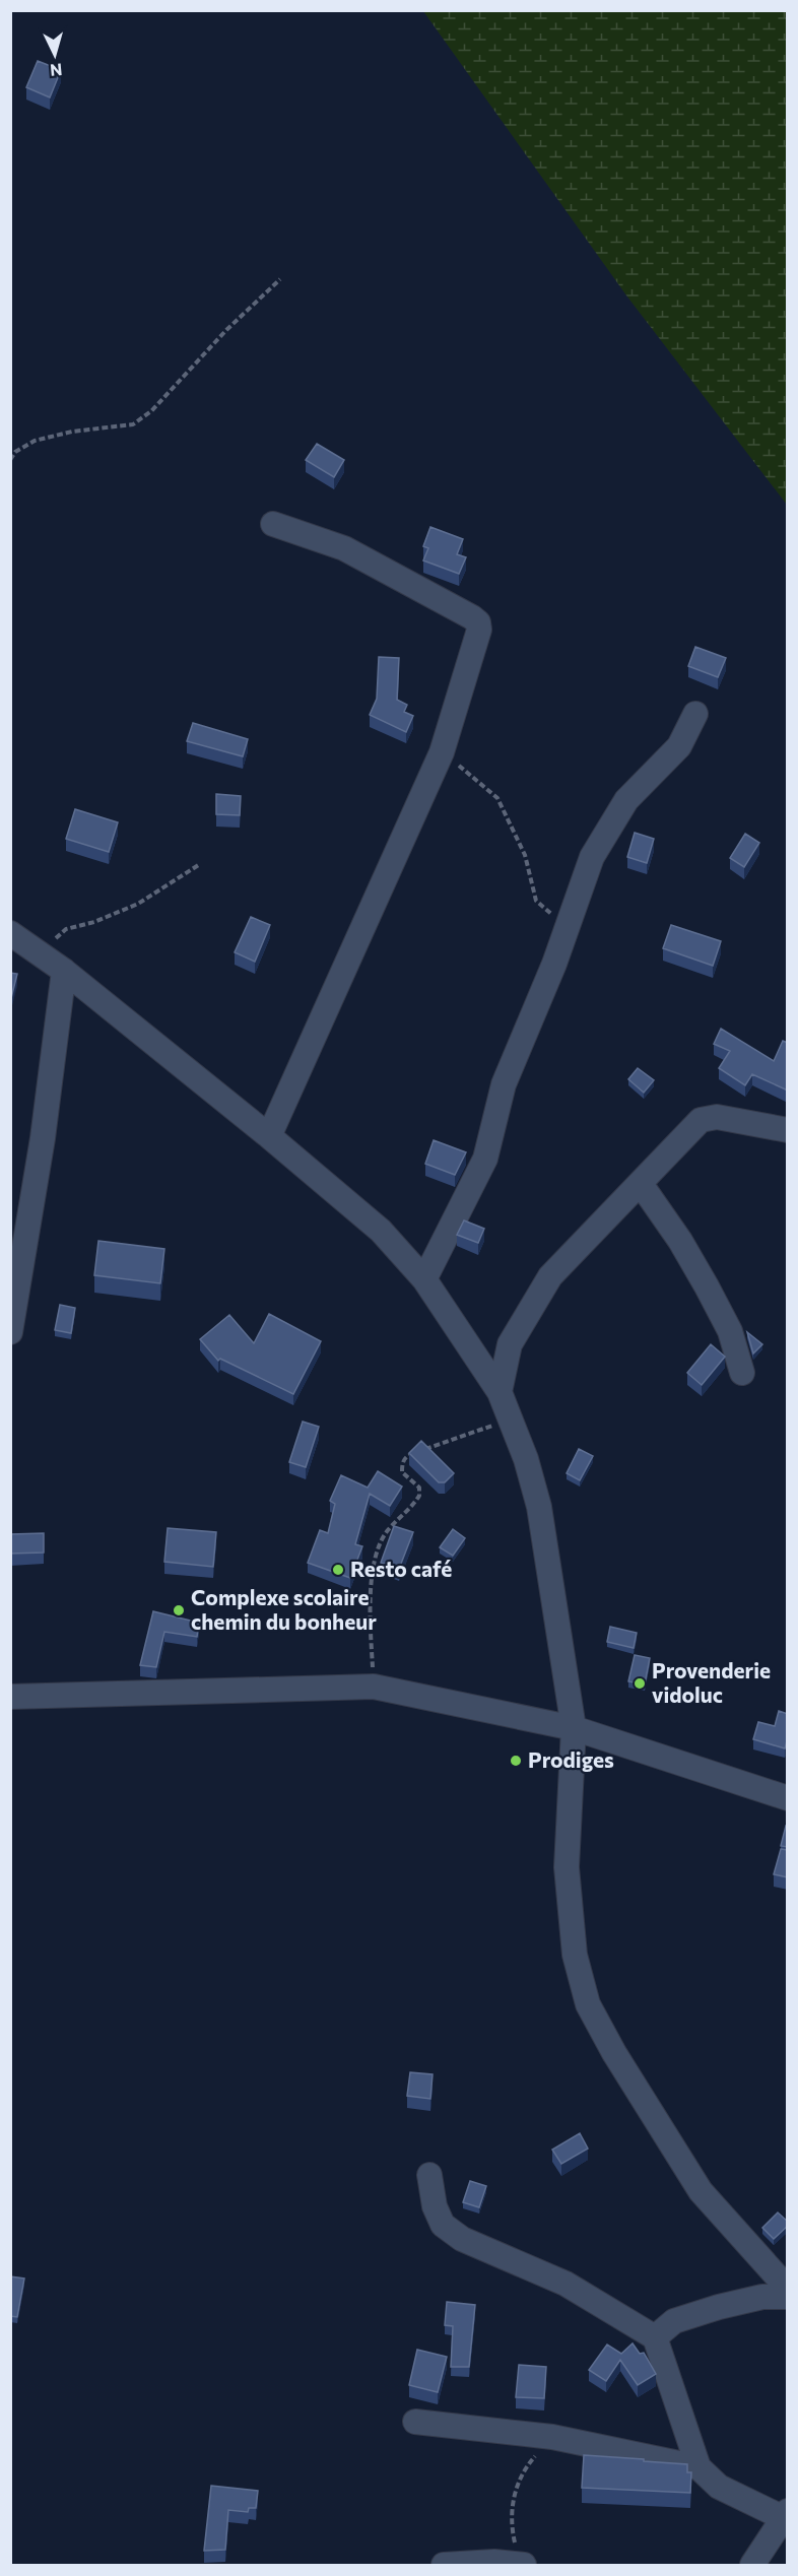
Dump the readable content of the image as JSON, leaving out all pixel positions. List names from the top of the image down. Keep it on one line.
{"places":["Resto café","Complexe scolaire chemin du bonheur","Provenderie vidoluc","Prodiges"],"north":"bottom"}
